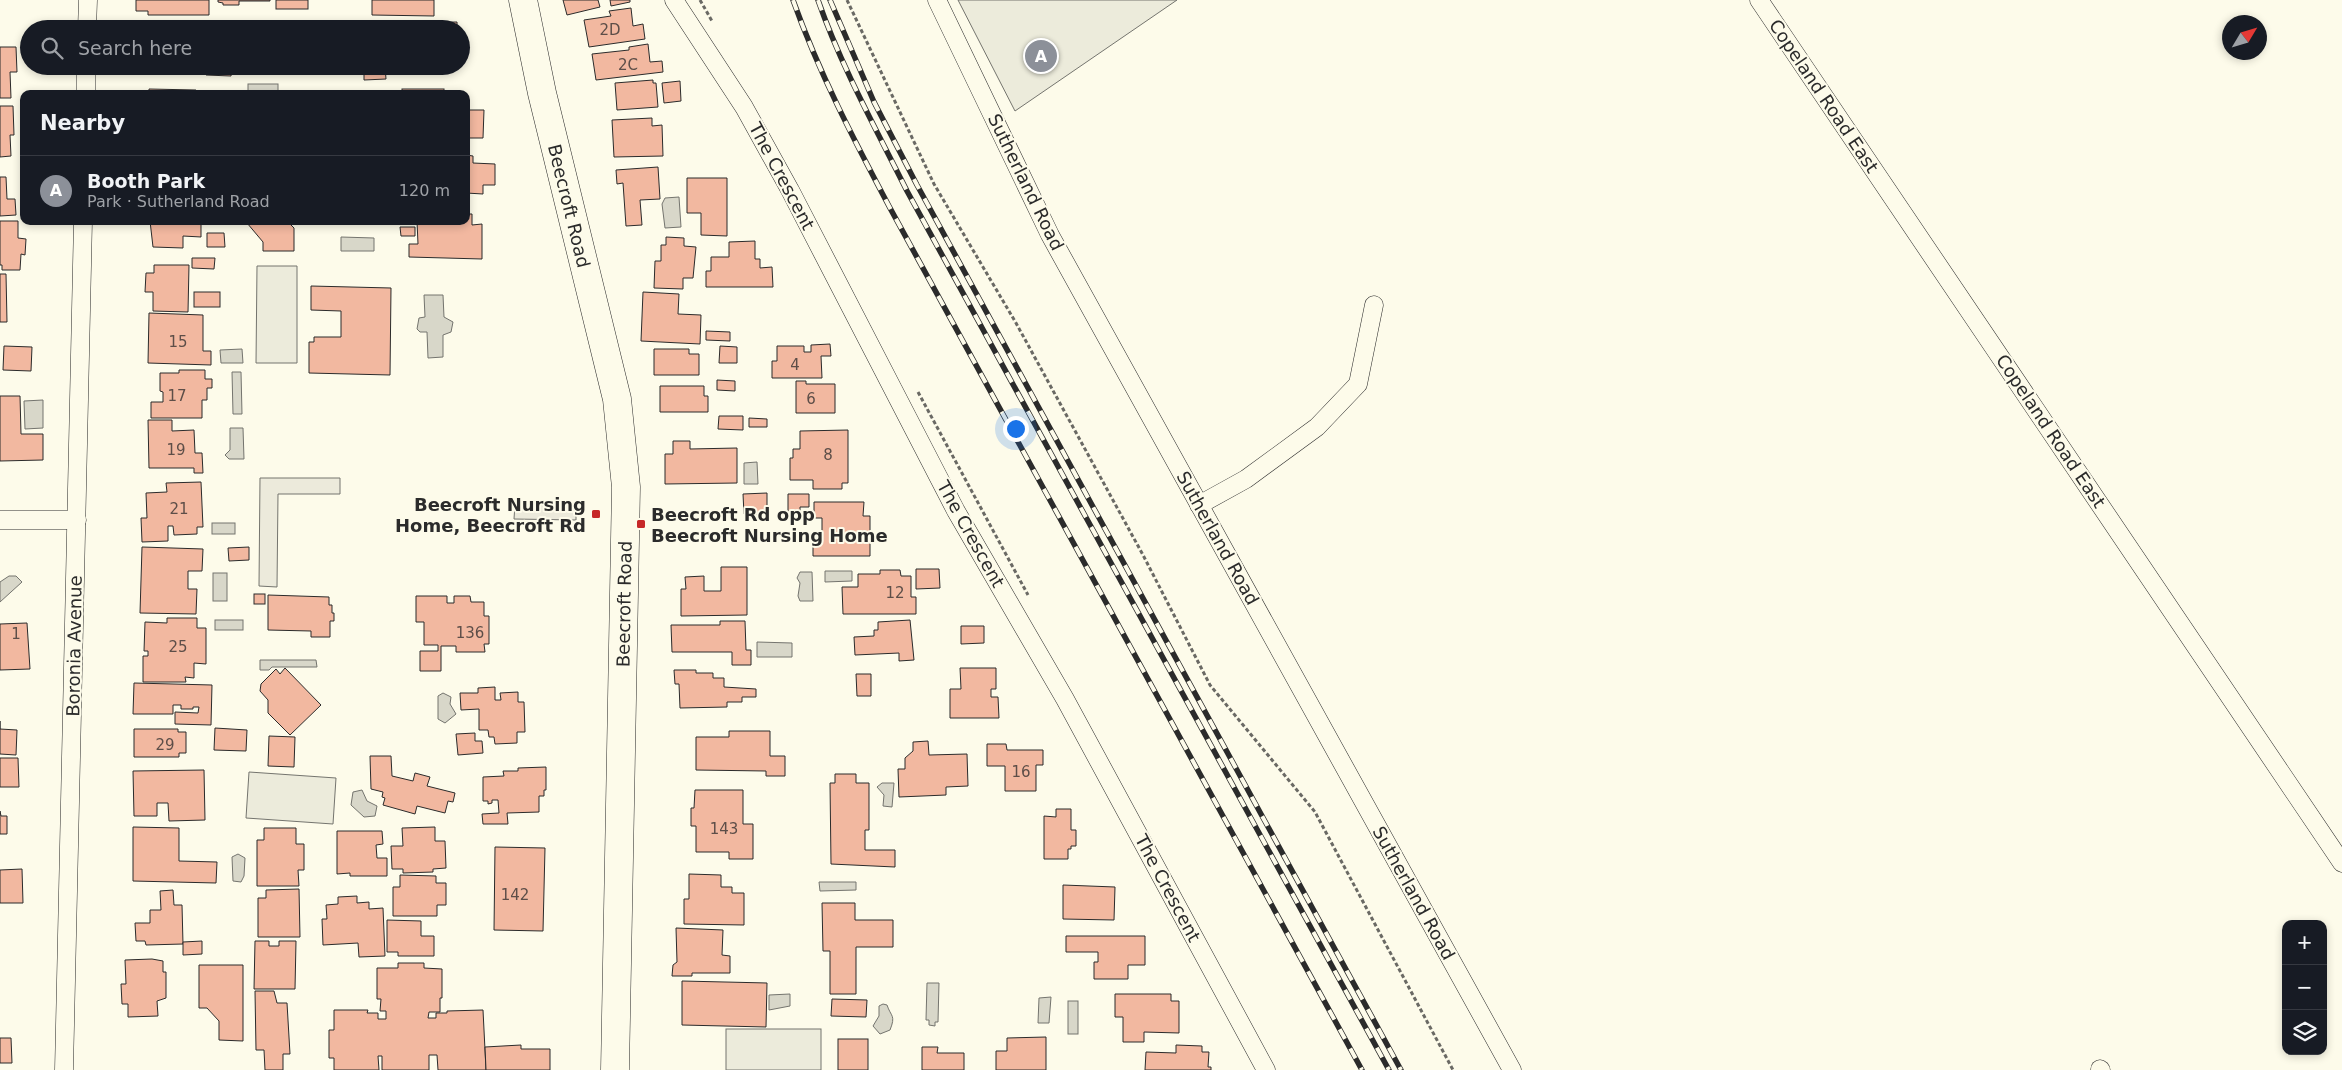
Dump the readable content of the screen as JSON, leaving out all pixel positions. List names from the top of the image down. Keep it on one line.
{"streets":{"main road":["Beecroft Road"],"street":["Copeland Road East","The Crescent","Sutherland Road","Boronia Avenue"]},"places":{"transit":["Beecroft Nursing Home, Beecroft Rd","Beecroft Rd opp Beecroft Nursing Home"]},"house_numbers":["2D","2C","15","4","17","6","19","8","21","12","136","1","25","29","16","143","142"],"north":"top right","page":{"search":"Search here","pins":"A","heading":"Nearby","list":[{"mark":"A","name":"Booth Park","note":"Park · Sutherland Road","value":"120 m"}],"map_buttons":["+","−"]}}
